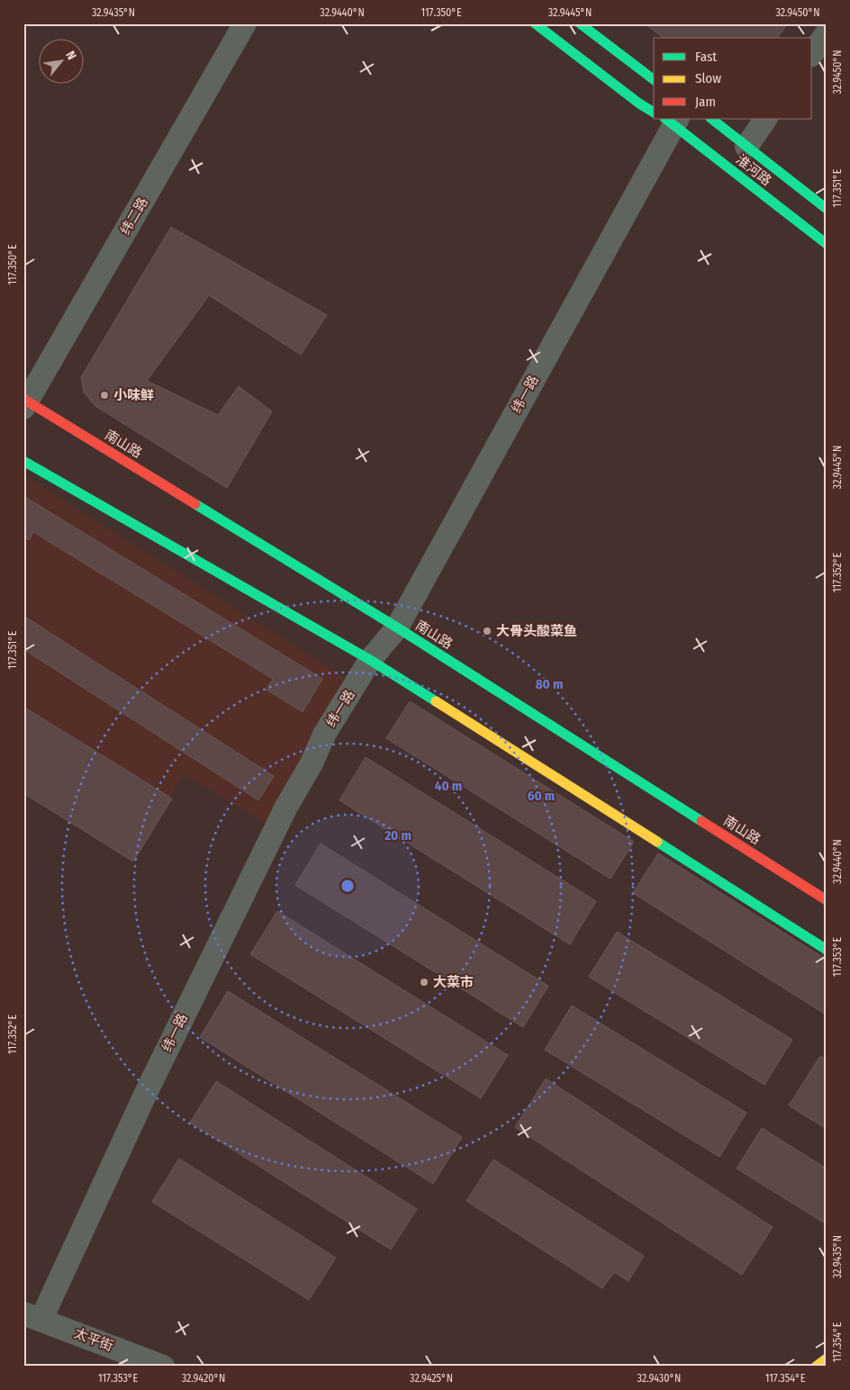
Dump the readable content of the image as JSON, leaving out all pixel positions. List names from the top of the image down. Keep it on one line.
{"streets":{"street":["淮河路","纬二路","纬一路","南山路","太平街"]},"crossings":[["淮河路","纬一路"],["纬二路","南山路"],["纬一路","南山路"],["纬一路","太平街"]],"places":["小味鲜","大骨头酸菜鱼","大菜市"],"legend":["Fast","Slow","Jam"],"north":"top right","coordinates":["32.9435°N","32.9440°N","117.350°E","32.9445°N","32.9450°N","117.351°E","117.352°E","117.353°E","117.354°E","32.9420°N","32.9425°N","32.9430°N"],"rings":["80 m","40 m","60 m","20 m"]}
